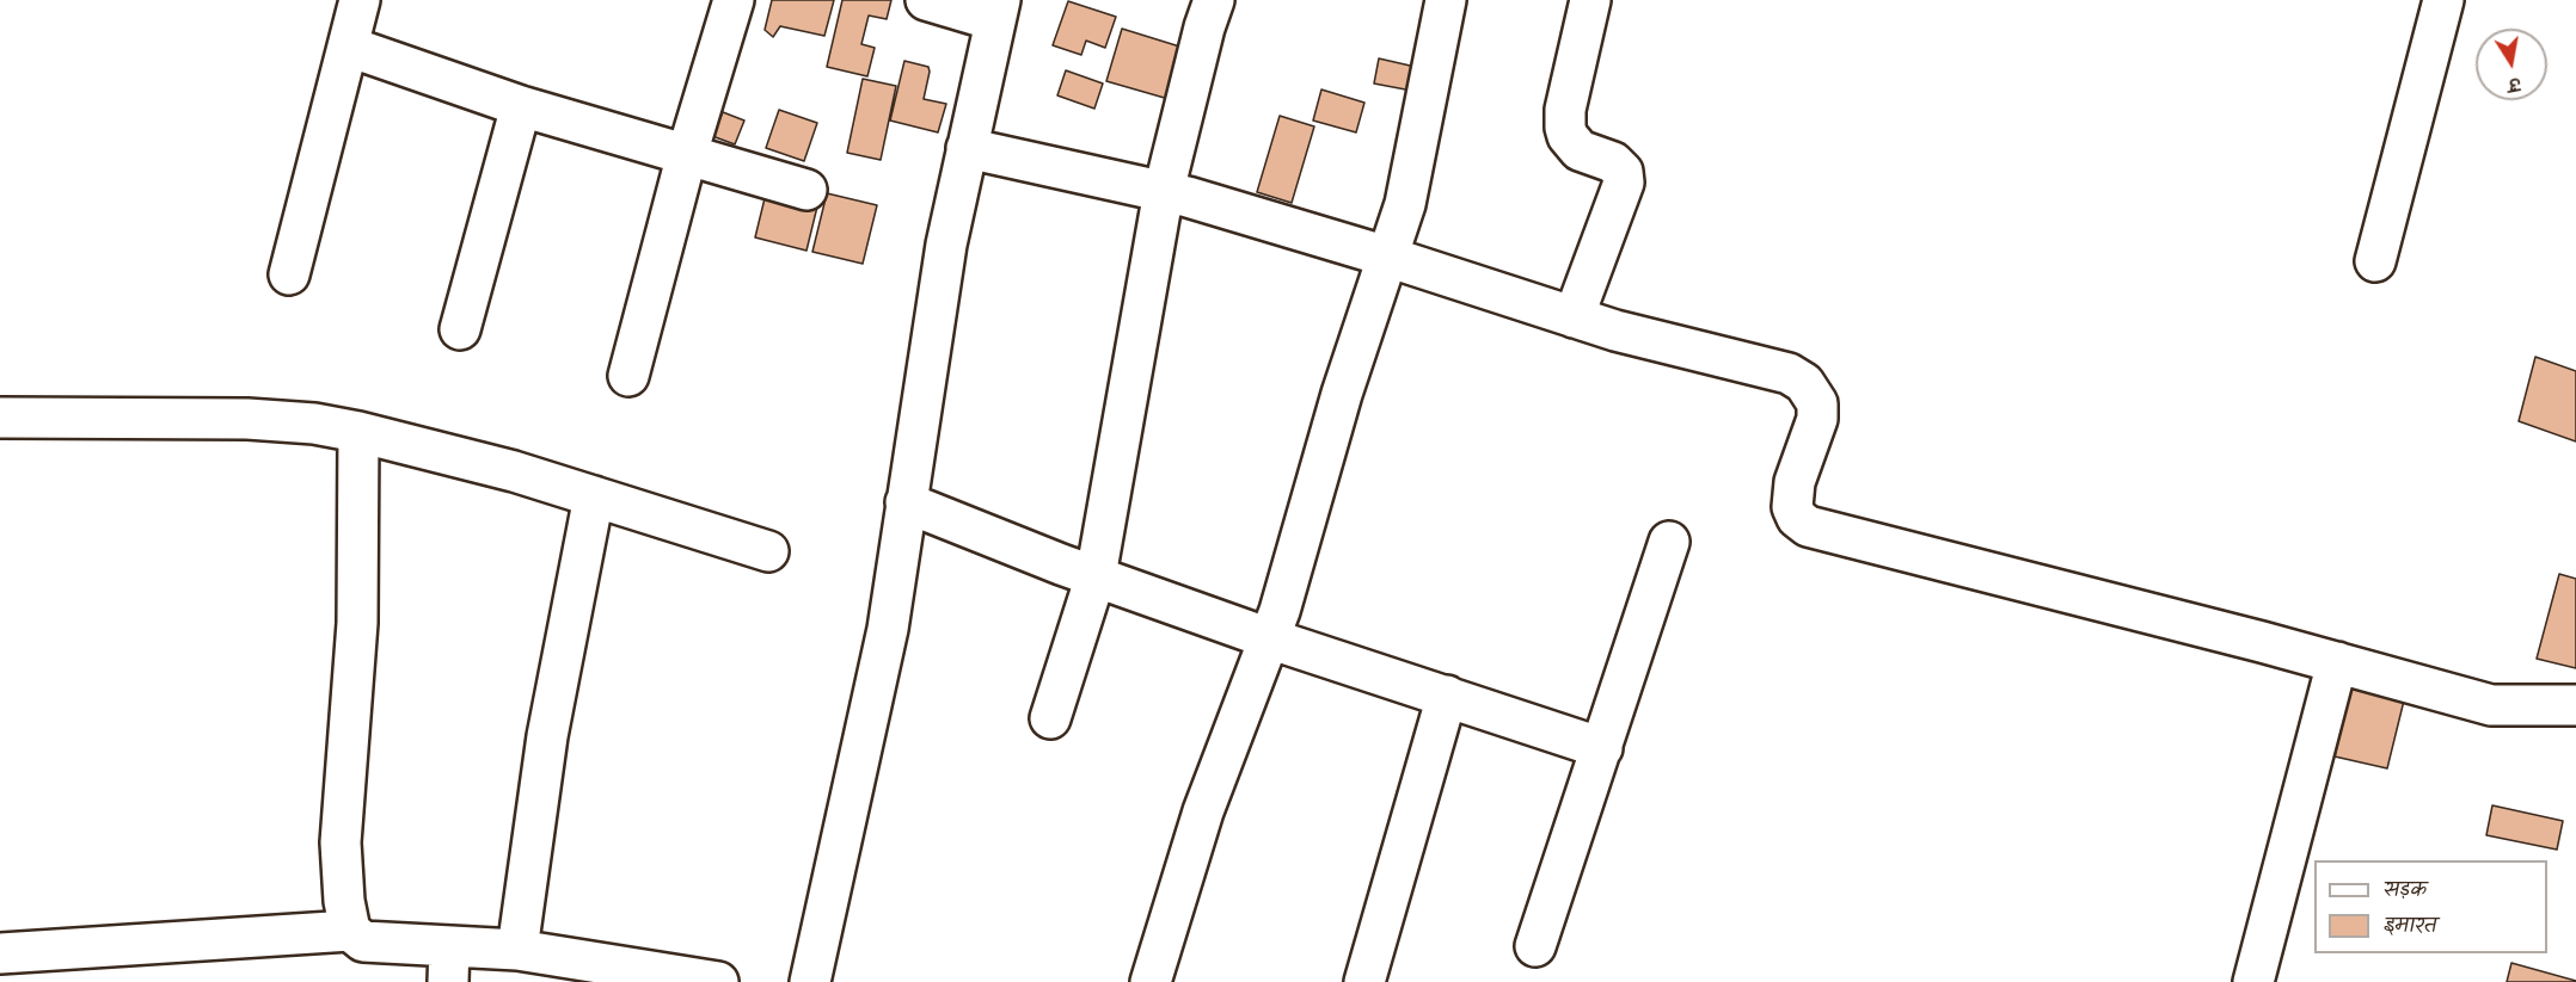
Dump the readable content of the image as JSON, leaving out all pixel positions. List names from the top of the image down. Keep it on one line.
{"legend":["सड़क","इमारत"],"north":"bottom"}
